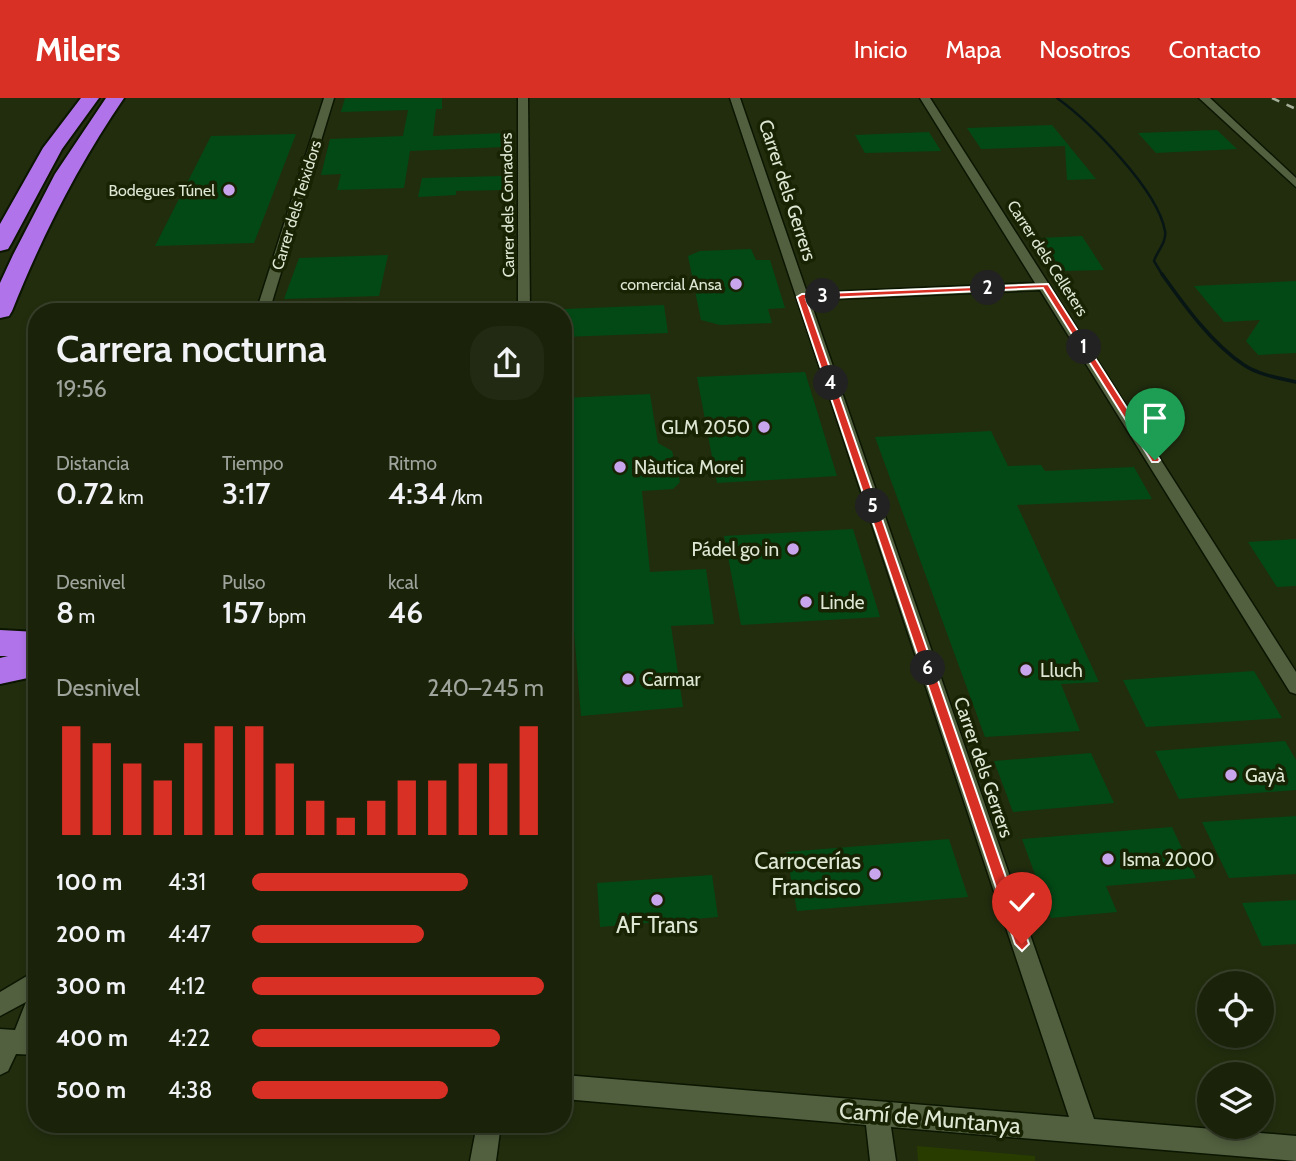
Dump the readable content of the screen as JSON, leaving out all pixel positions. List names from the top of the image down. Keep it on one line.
{"streets":{"street":["Carrer dels Gerrers","Carrer dels Teixidors","Carrer dels Conradors","Carrer dels Celleters","Camí de Muntanya"]},"crossings":[["Carrer dels Gerrers","Camí de Muntanya"]],"places":["Bodegues Túnel","comercial Ansa","GLM 2050","Nàutica Morei","Pádel go in","Linde","Lluch","Carmar","Gayà","Isma 2000","Carrocerías Francisco","AF Trans"],"page":{"header":"Milers","nav":["Inicio","Mapa","Nosotros","Contacto"],"pins":["2","3","1","4","5","6"],"heading":["Carrera nocturna","19:56"],"stats":[["Distancia","0.72 km"],["Tiempo","3:17"],["Ritmo","4:34 /km"],["Desnivel","8 m"],["Pulso","157 bpm"],["kcal","46"]],"chart":["Desnivel","240–245 m"],"list":[{"name":"100 m","note":"4:31"},{"name":"200 m","note":"4:47"},{"name":"300 m","note":"4:12"},{"name":"400 m","note":"4:22"},{"name":"500 m","note":"4:38"}]}}
